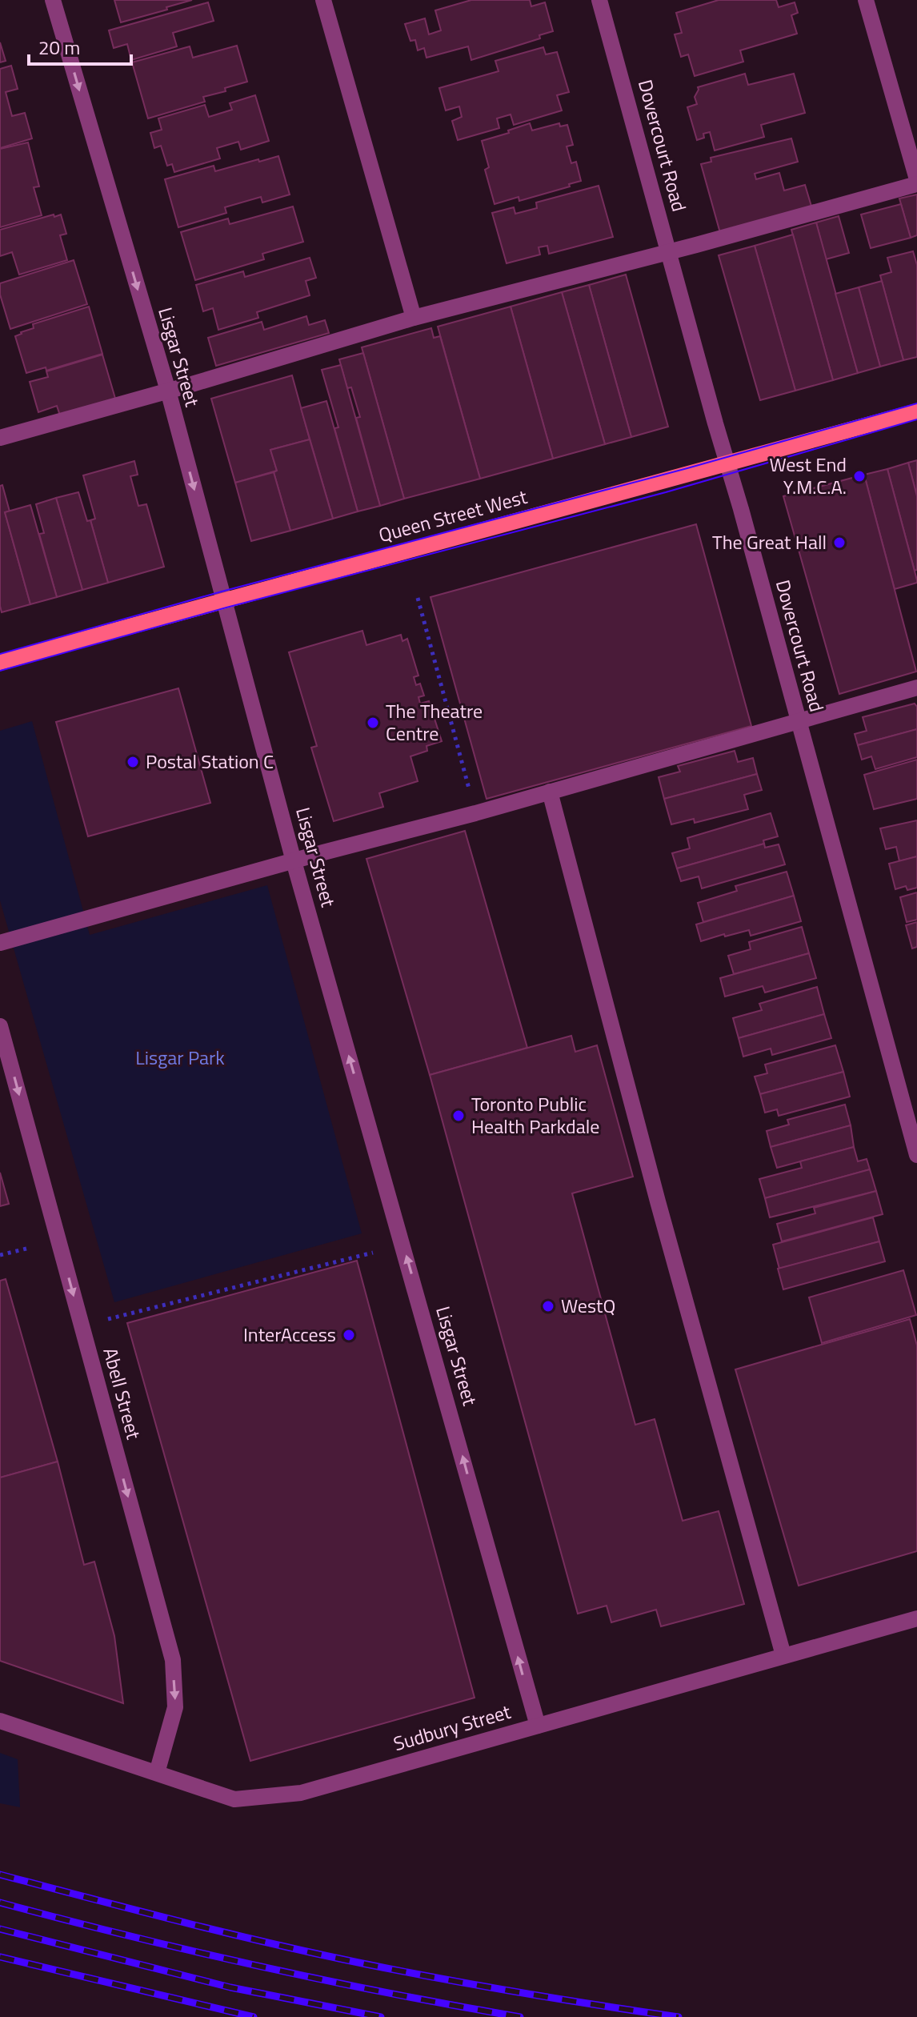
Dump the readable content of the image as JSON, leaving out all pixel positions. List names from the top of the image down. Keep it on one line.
{"streets":{"main road":["Queen Street West"],"street":["Dovercourt Road","Lisgar Street","Abell Street","Sudbury Street"]},"crossings":[["Dovercourt Road","Queen Street West"],["Lisgar Street","Queen Street West"],["Lisgar Street","Sudbury Street"],["Abell Street","Sudbury Street"]],"one_way":["Abell Street"],"parks":["Lisgar Park"],"places":["West End Y.M.C.A.","The Great Hall","The Theatre Centre","Postal Station C","Toronto Public Health Parkdale","WestQ","InterAccess"],"scale_bar":"20 m"}
